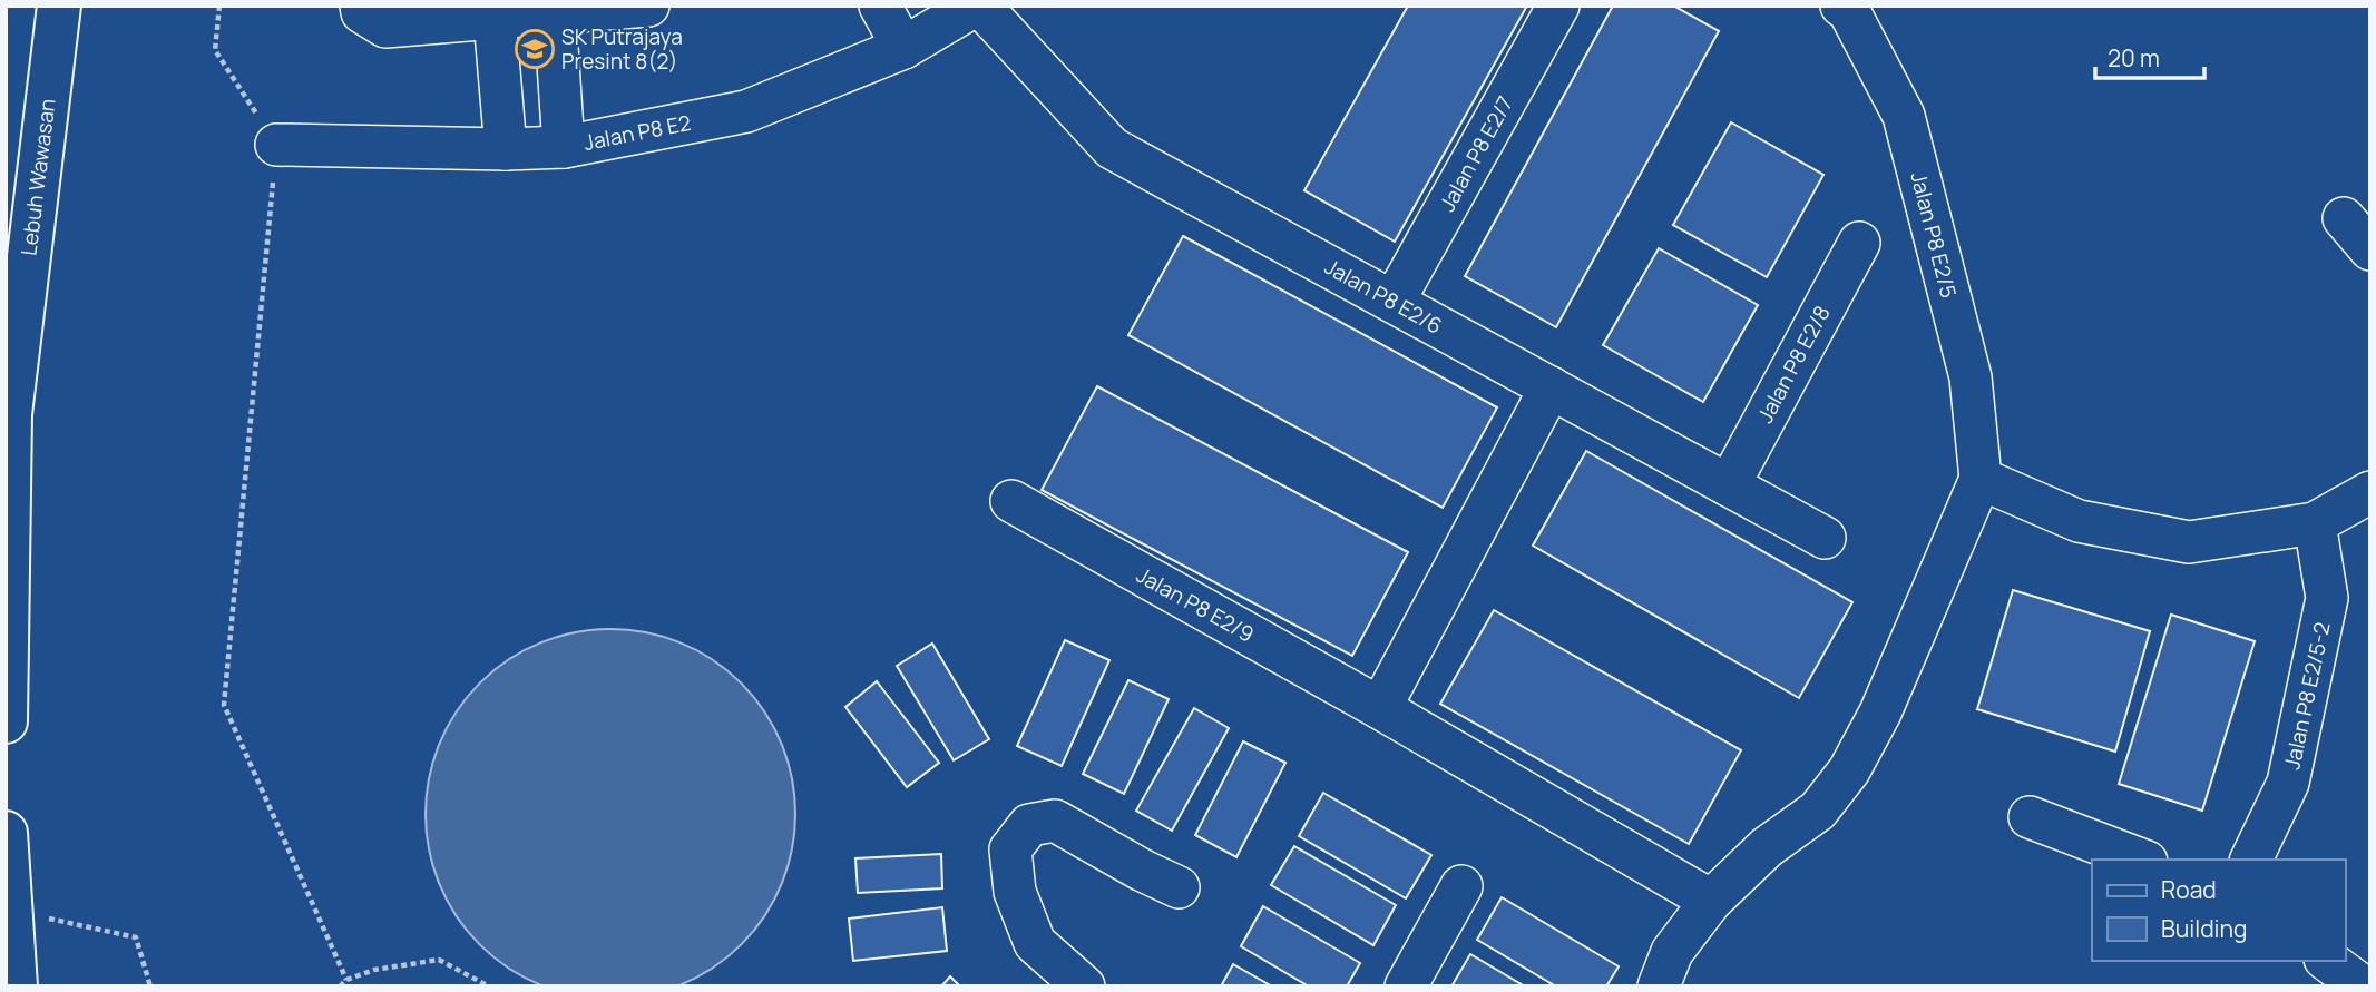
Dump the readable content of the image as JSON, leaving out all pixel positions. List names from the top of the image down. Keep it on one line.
{"streets":{"main road":["Lebuh Wawasan"],"street":["Jalan P8 E2","Jalan P8 E2/7","Jalan P8 E2/5","Jalan P8 E2/6","Jalan P8 E2/8","Jalan P8 E2/9","Jalan P8 E2/5-2"]},"crossings":[["Jalan P8 E2","Jalan P8 E2/6"],["Jalan P8 E2/7","Jalan P8 E2/6"],["Jalan P8 E2/6","Jalan P8 E2/8"]],"places":{"school or university":["SK Putrajaya Presint 8(2)"]},"legend":["Road","Building"],"scale_bar":"20 m"}
